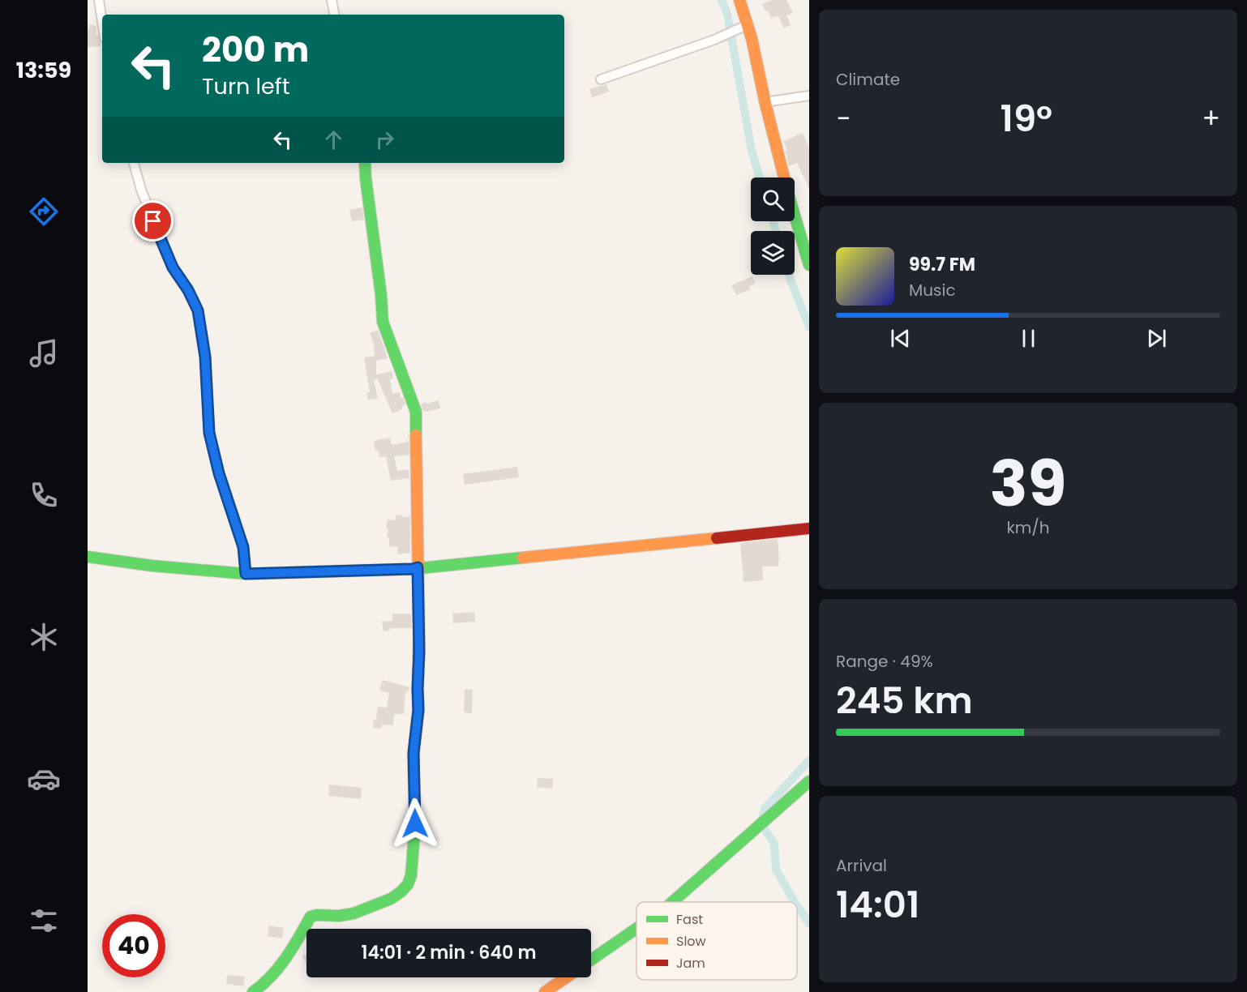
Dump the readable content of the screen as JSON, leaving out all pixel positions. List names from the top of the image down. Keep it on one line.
{"legend":["Fast","Slow","Jam"],"page":{"tabs":"13:59","tile":["Climate",["39","km/h"],["Range · 49%","245 km"],["Arrival","14:01"]],"turn":["200 m","Turn left"],"heat":["−","19°","+"],"song":["99.7 FM","Music"],"limit":"40","trip":"14:01 · 2 min · 640 m"}}
